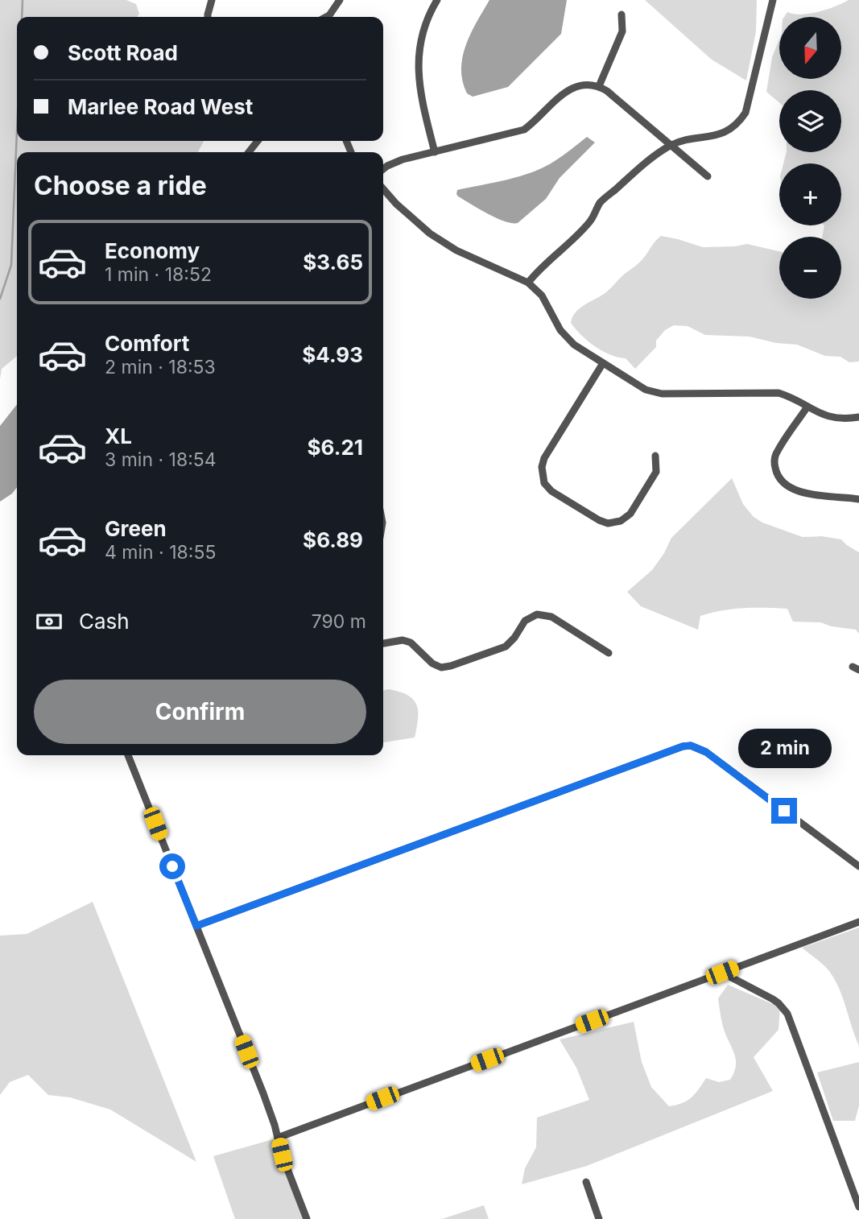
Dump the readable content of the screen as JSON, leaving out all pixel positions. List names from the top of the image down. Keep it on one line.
{"north":"bottom","page":{"map_buttons":["+","−"],"banner":["Scott Road","Marlee Road West"],"heading":"Choose a ride","list":[{"name":"Economy","note":"1 min · 18:52","value":"$3.65"},{"name":"Comfort","note":"2 min · 18:53","value":"$4.93"},{"name":"XL","note":"3 min · 18:54","value":"$6.21"},{"name":"Green","note":"4 min · 18:55","value":"$6.89"}],"pay":["Cash","790 m"],"buttons":"Confirm","bubble":"2 min"}}
